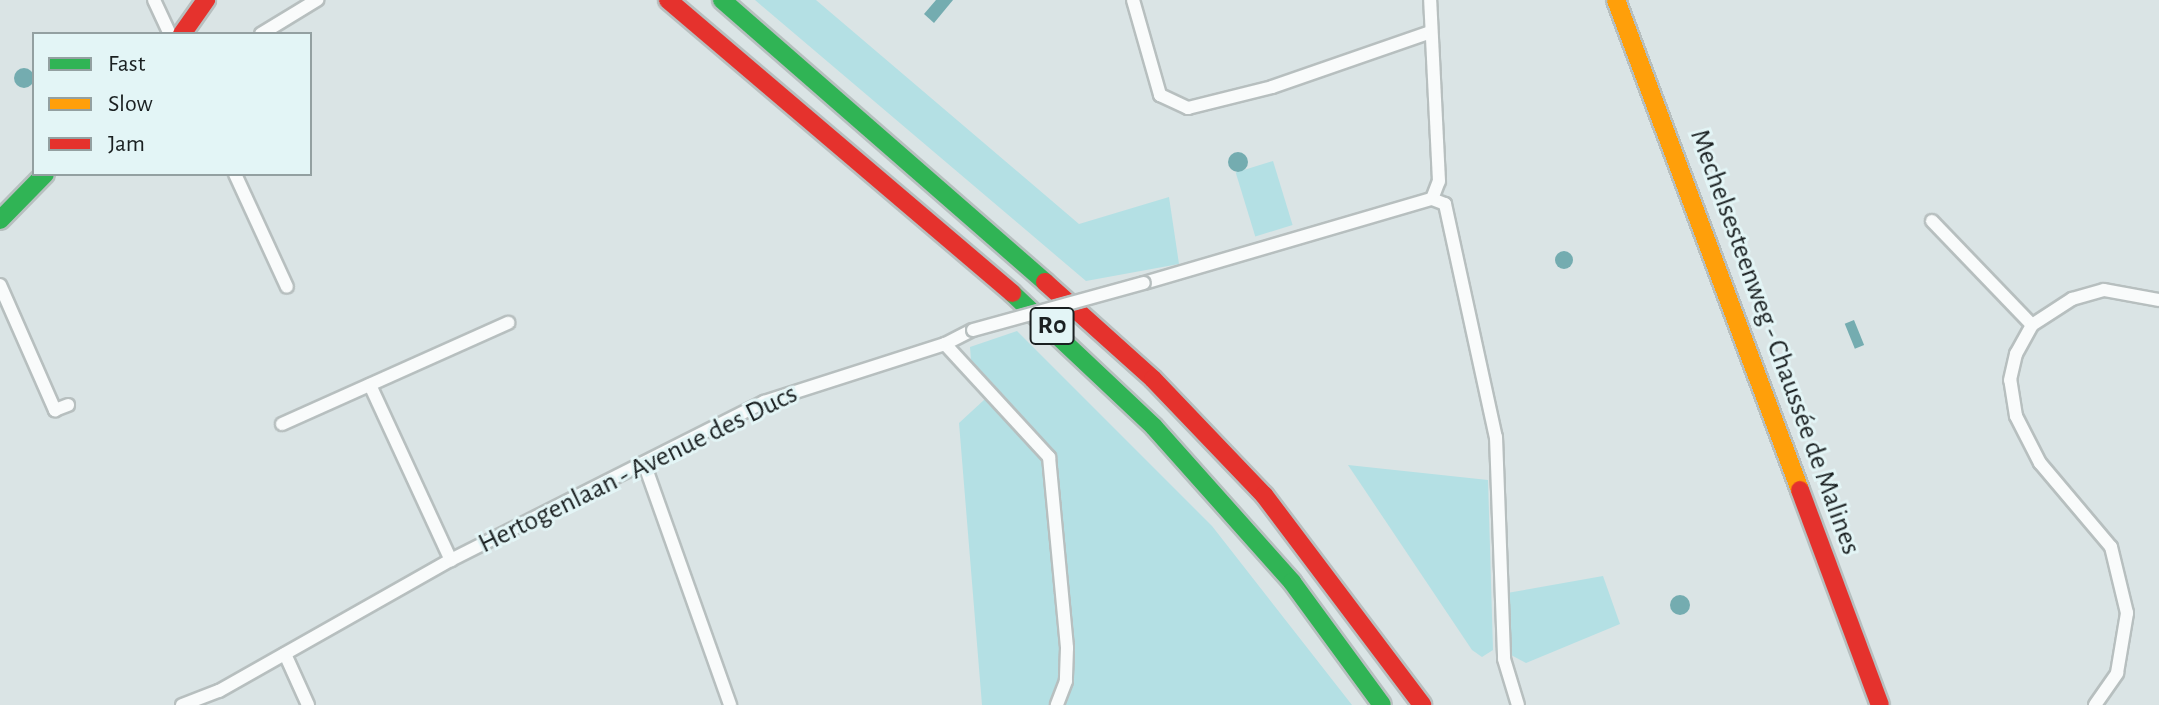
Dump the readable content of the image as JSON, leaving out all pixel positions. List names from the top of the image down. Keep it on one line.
{"streets":{"main road":["R0","Mechelsesteenweg - Chaussée de Malines"],"street":["Hertogenlaan - Avenue des Ducs"]},"legend":["Fast","Slow","Jam"]}
